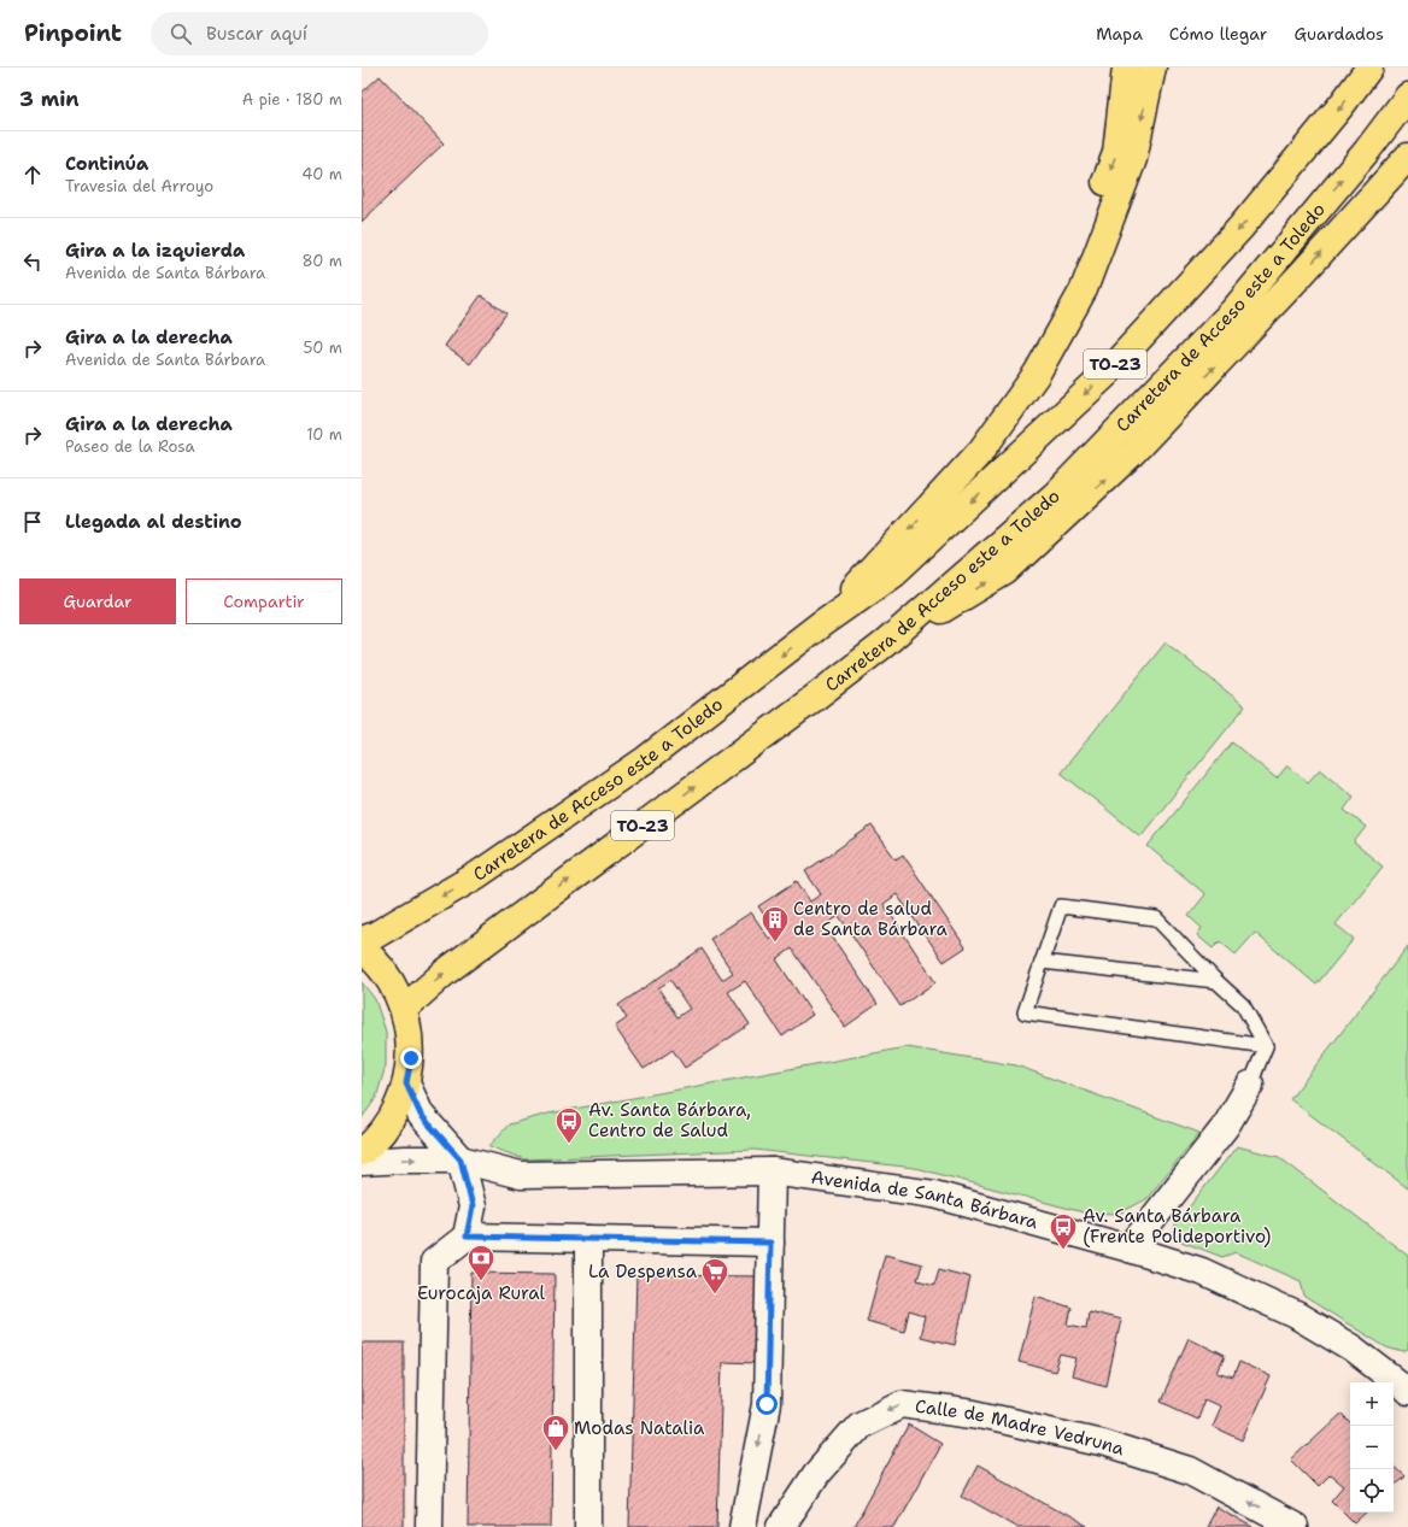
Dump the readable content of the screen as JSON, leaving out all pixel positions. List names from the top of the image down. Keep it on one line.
{"streets":{"main road":["Carretera de Acceso este a Toledo","TO-23"],"street":["Avenida de Santa Bárbara","Calle de Madre Vedruna"]},"one_way":["Calle de Madre Vedruna"],"places":{"building":["Centro de salud de Santa Bárbara"],"bus stop":["Av. Santa Bárbara, Centro de Salud","Av. Santa Bárbara (Frente Polideportivo)"],"bank":["Eurocaja Rural"],"supermarket":["La Despensa"],"shop":["Modas Natalia"]},"page":{"header":"Pinpoint","search":"Buscar aquí","nav":["Mapa","Cómo llegar","Guardados"],"heading":["3 min","A pie · 180 m"],"list":[["Continúa","Travesia del Arroyo","40 m"],["Gira a la izquierda","Avenida de Santa Bárbara","80 m"],["Gira a la derecha","Avenida de Santa Bárbara","50 m"],["Gira a la derecha","Paseo de la Rosa","10 m"],"Llegada al destino"],"buttons":["Guardar","Compartir"],"map_buttons":["+","−"]}}
